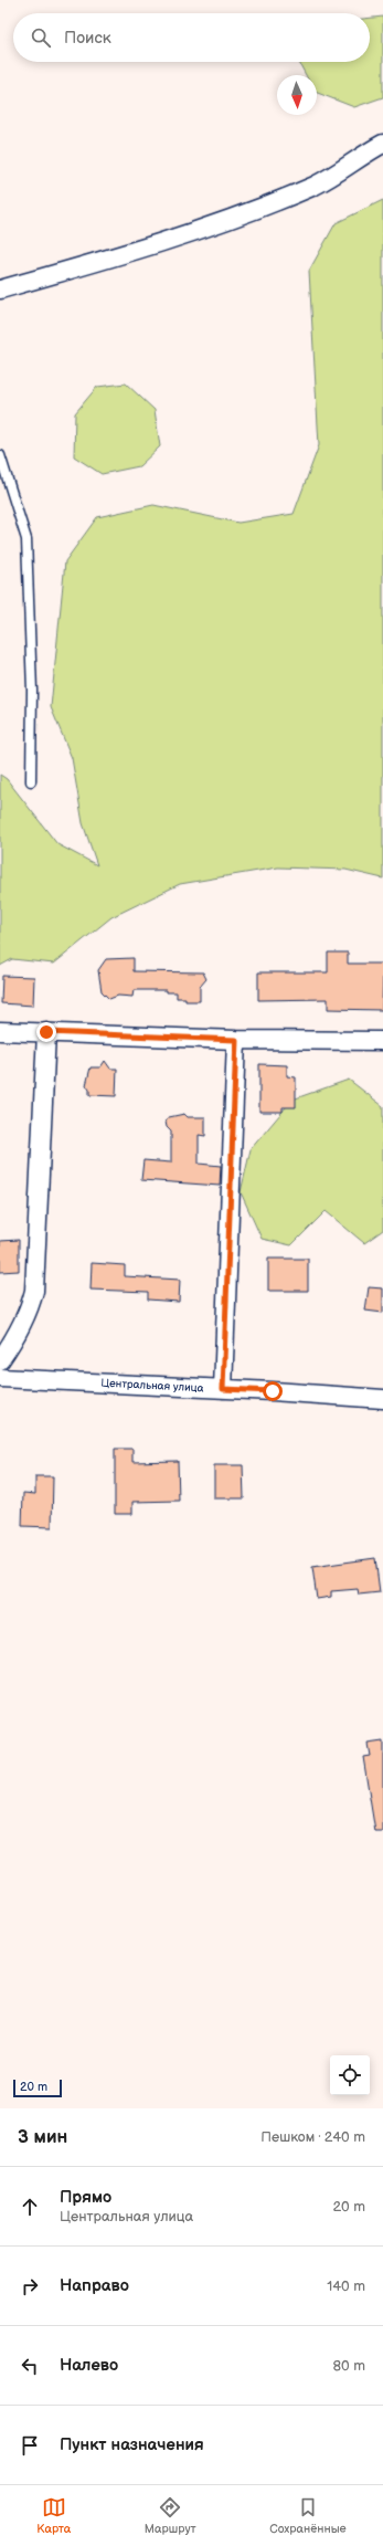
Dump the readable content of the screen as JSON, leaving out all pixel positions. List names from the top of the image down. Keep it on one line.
{"streets":{"street":["Центральная улица"]},"scale_bar":"20 m","north":"bottom","page":{"search":"Поиск","scale":"20 m","heading":["3 мин","Пешком · 240 m"],"list":[["Прямо","Центральная улица","20 m"],["Направо","140 m"],["Налево","80 m"],"Пункт назначения"],"nav":["Карта","Маршрут","Сохранённые"]}}
